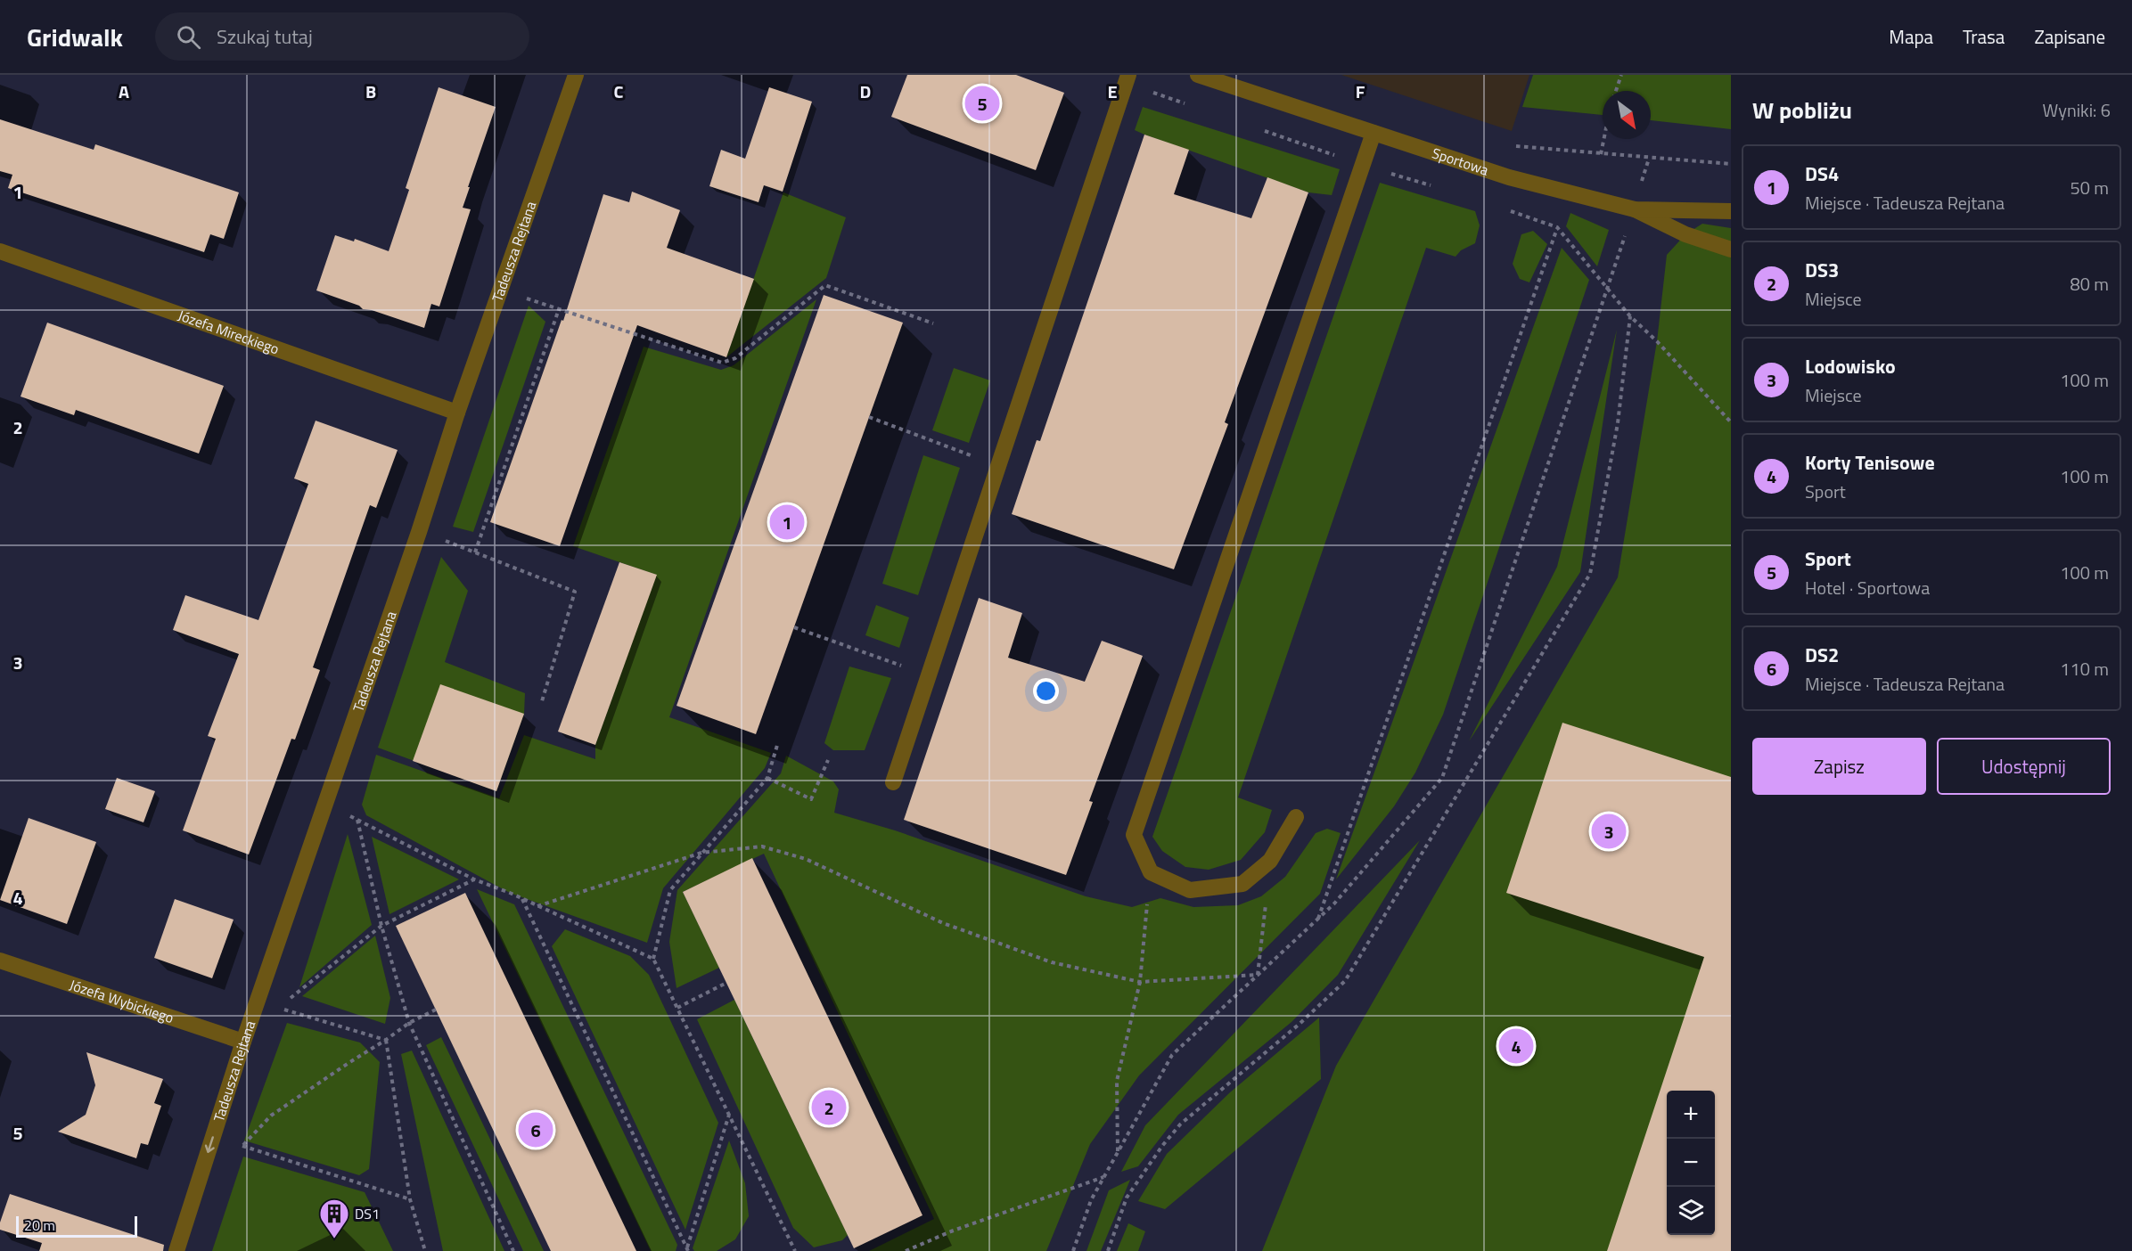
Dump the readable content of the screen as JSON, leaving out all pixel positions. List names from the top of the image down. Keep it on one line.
{"streets":{"street":["Sportowa","Tadeusza Rejtana","Józefa Mireckiego","Józefa Wybickiego"]},"crossings":[["Tadeusza Rejtana","Józefa Mireckiego"],["Tadeusza Rejtana","Józefa Wybickiego"]],"places":{"building":["DS1"]},"scale_bar":"20 m","north":"bottom right","page":{"header":"Gridwalk","search":"Szukaj tutaj","nav":["Mapa","Trasa","Zapisane"],"heading":["W pobliżu","Wyniki: 6"],"pins":["5","1","3","4","2","6"],"list":[{"mark":"1","name":"DS4","note":"Miejsce · Tadeusza Rejtana","value":"50 m"},{"mark":"2","name":"DS3","note":"Miejsce","value":"80 m"},{"mark":"3","name":"Lodowisko","note":"Miejsce","value":"100 m"},{"mark":"4","name":"Korty Tenisowe","note":"Sport","value":"100 m"},{"mark":"5","name":"Sport","note":"Hotel · Sportowa","value":"100 m"},{"mark":"6","name":"DS2","note":"Miejsce · Tadeusza Rejtana","value":"110 m"}],"buttons":["Zapisz","Udostępnij"],"map_buttons":["+","−"],"scale":"20 m"},"grid":{"columns":["A","B","C","D","E","F"],"rows":["1","2","3","4","5"]}}
